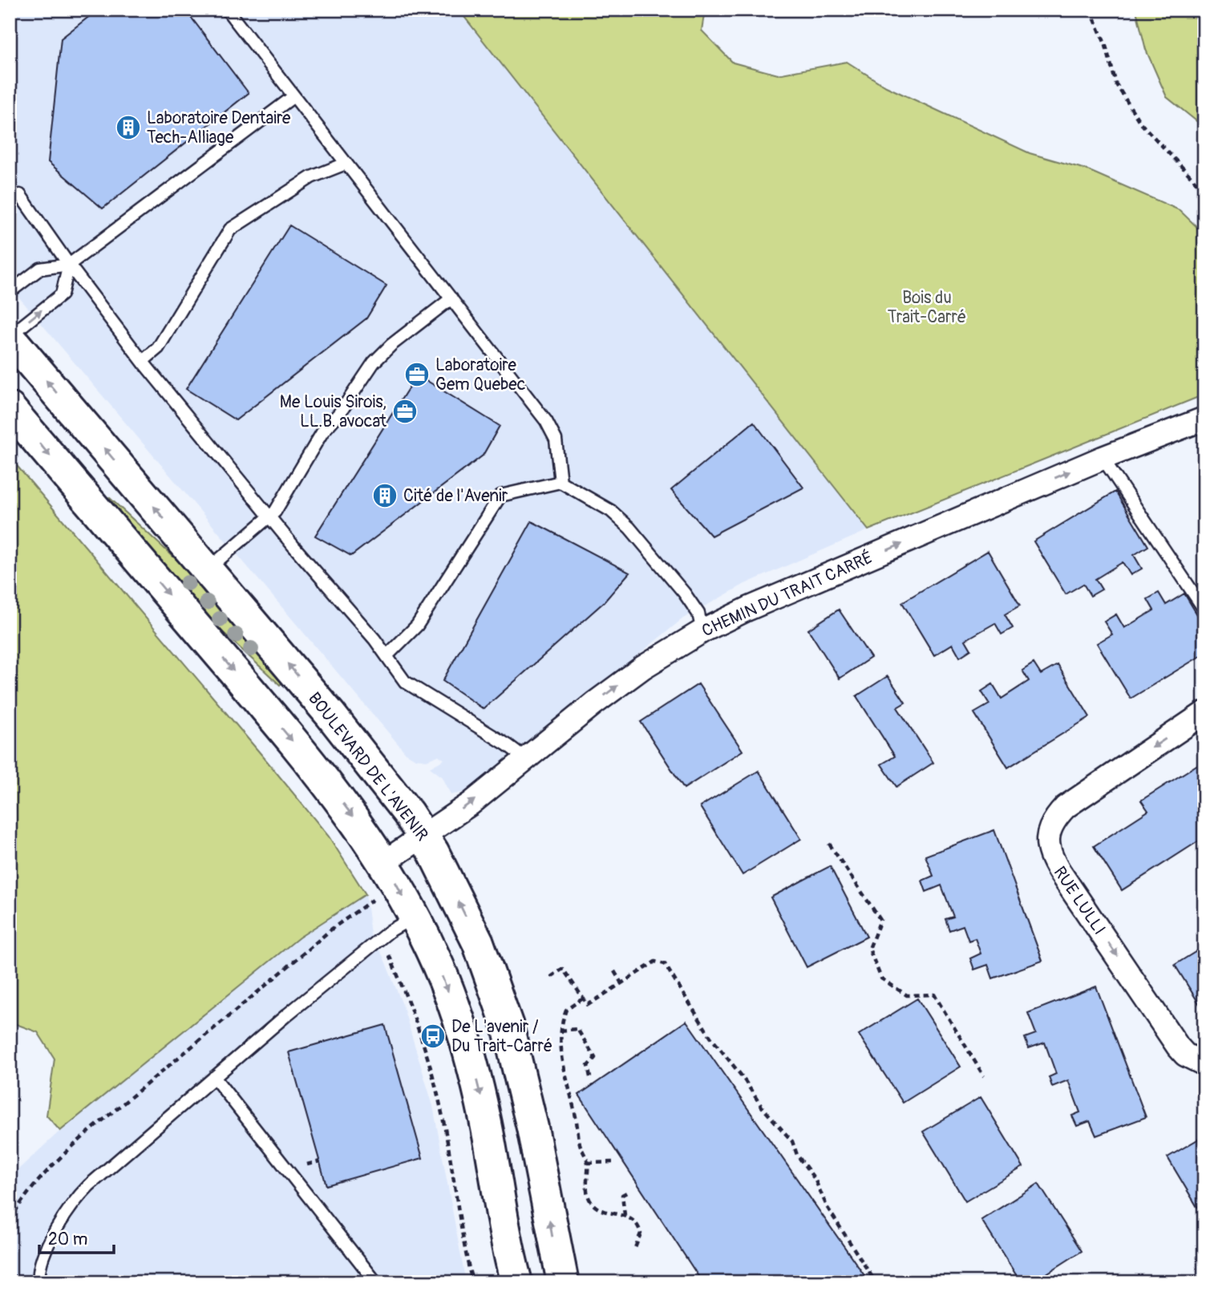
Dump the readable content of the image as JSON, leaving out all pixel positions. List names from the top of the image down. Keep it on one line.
{"streets":{"street":["CHEMIN DU TRAIT CARRÉ","BOULEVARD DE L'AVENIR","RUE LULLI"]},"crossings":[["CHEMIN DU TRAIT CARRÉ","BOULEVARD DE L'AVENIR"]],"one_way":["CHEMIN DU TRAIT CARRÉ"],"parks":["Bois du Trait-Carré"],"places":{"building":["Laboratoire Dentaire Tech-Alliage","Cité de l'Avenir"],"office":["Laboratoire Gem Quebec","Me Louis Sirois, LL.B. avocat"],"bus stop":["De L'avenir / Du Trait-Carré"]},"scale_bar":"20 m"}
